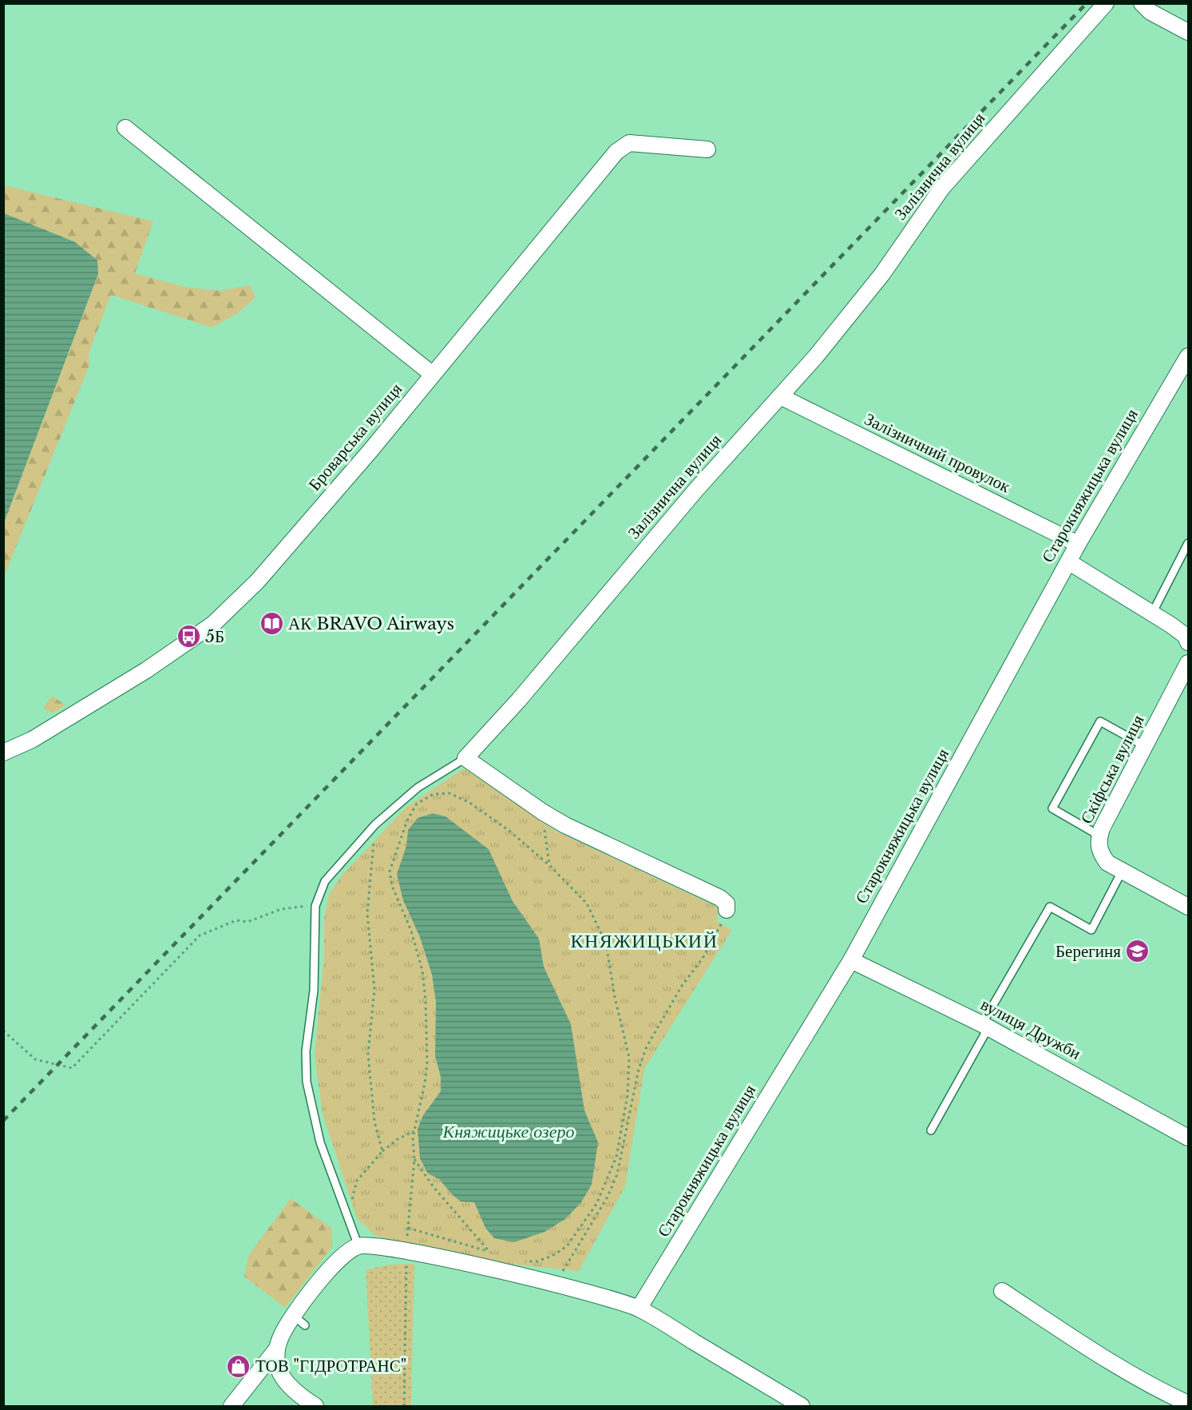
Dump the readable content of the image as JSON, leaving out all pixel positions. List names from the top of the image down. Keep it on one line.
{"streets":{"street":["Залізнична вулиця","Броварська вулиця","Залізничний провулок","Старокняжицька вулиця","Скіфська вулиця","вулиця Дружби"]},"crossings":[["Залізнична вулиця","Залізничний провулок"],["Залізничний провулок","Старокняжицька вулиця"],["Старокняжицька вулиця","вулиця Дружби"]],"districts":["КНЯЖИЦЬКИЙ"],"water":["Княжицьке озеро"],"places":{"library":["АК BRAVO Airways"],"bus stop":["5Б"],"school or university":["Берегиня"],"shop":["ТОВ \"ГІДРОТРАНС\""]}}
